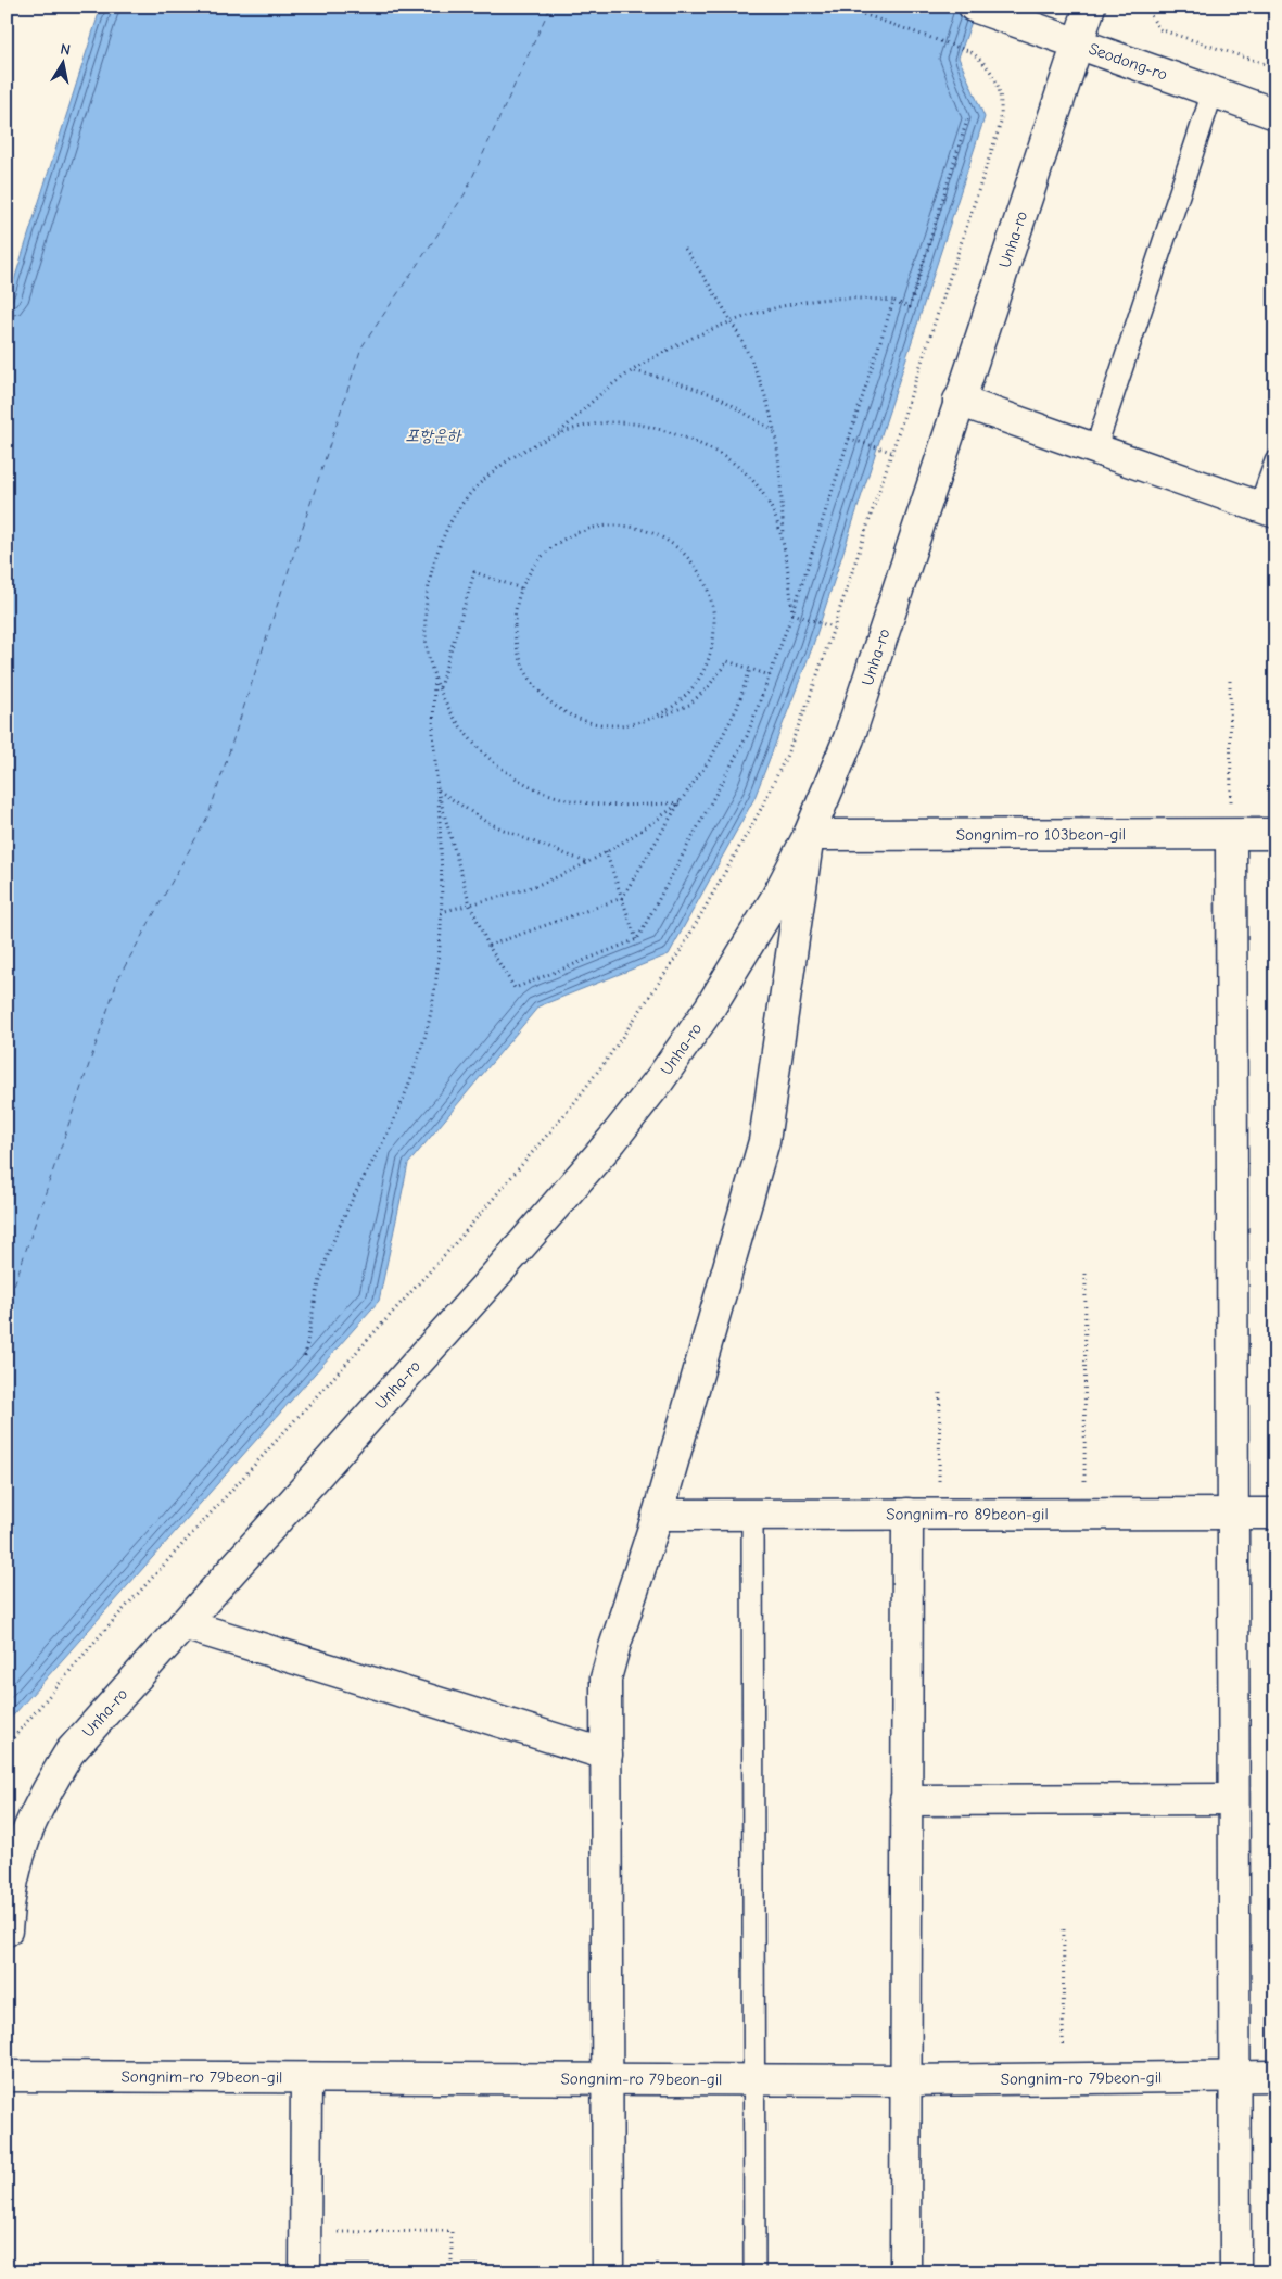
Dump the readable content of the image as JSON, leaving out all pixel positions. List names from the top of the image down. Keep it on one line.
{"streets":{"street":["Seodong-ro","Unha-ro","Songnim-ro 103beon-gil","Songnim-ro 89beon-gil","Songnim-ro 79beon-gil"]},"crossings":[["Seodong-ro","Unha-ro"],["Unha-ro","Songnim-ro 103beon-gil"]],"water":["포항운하"],"north":"top"}
